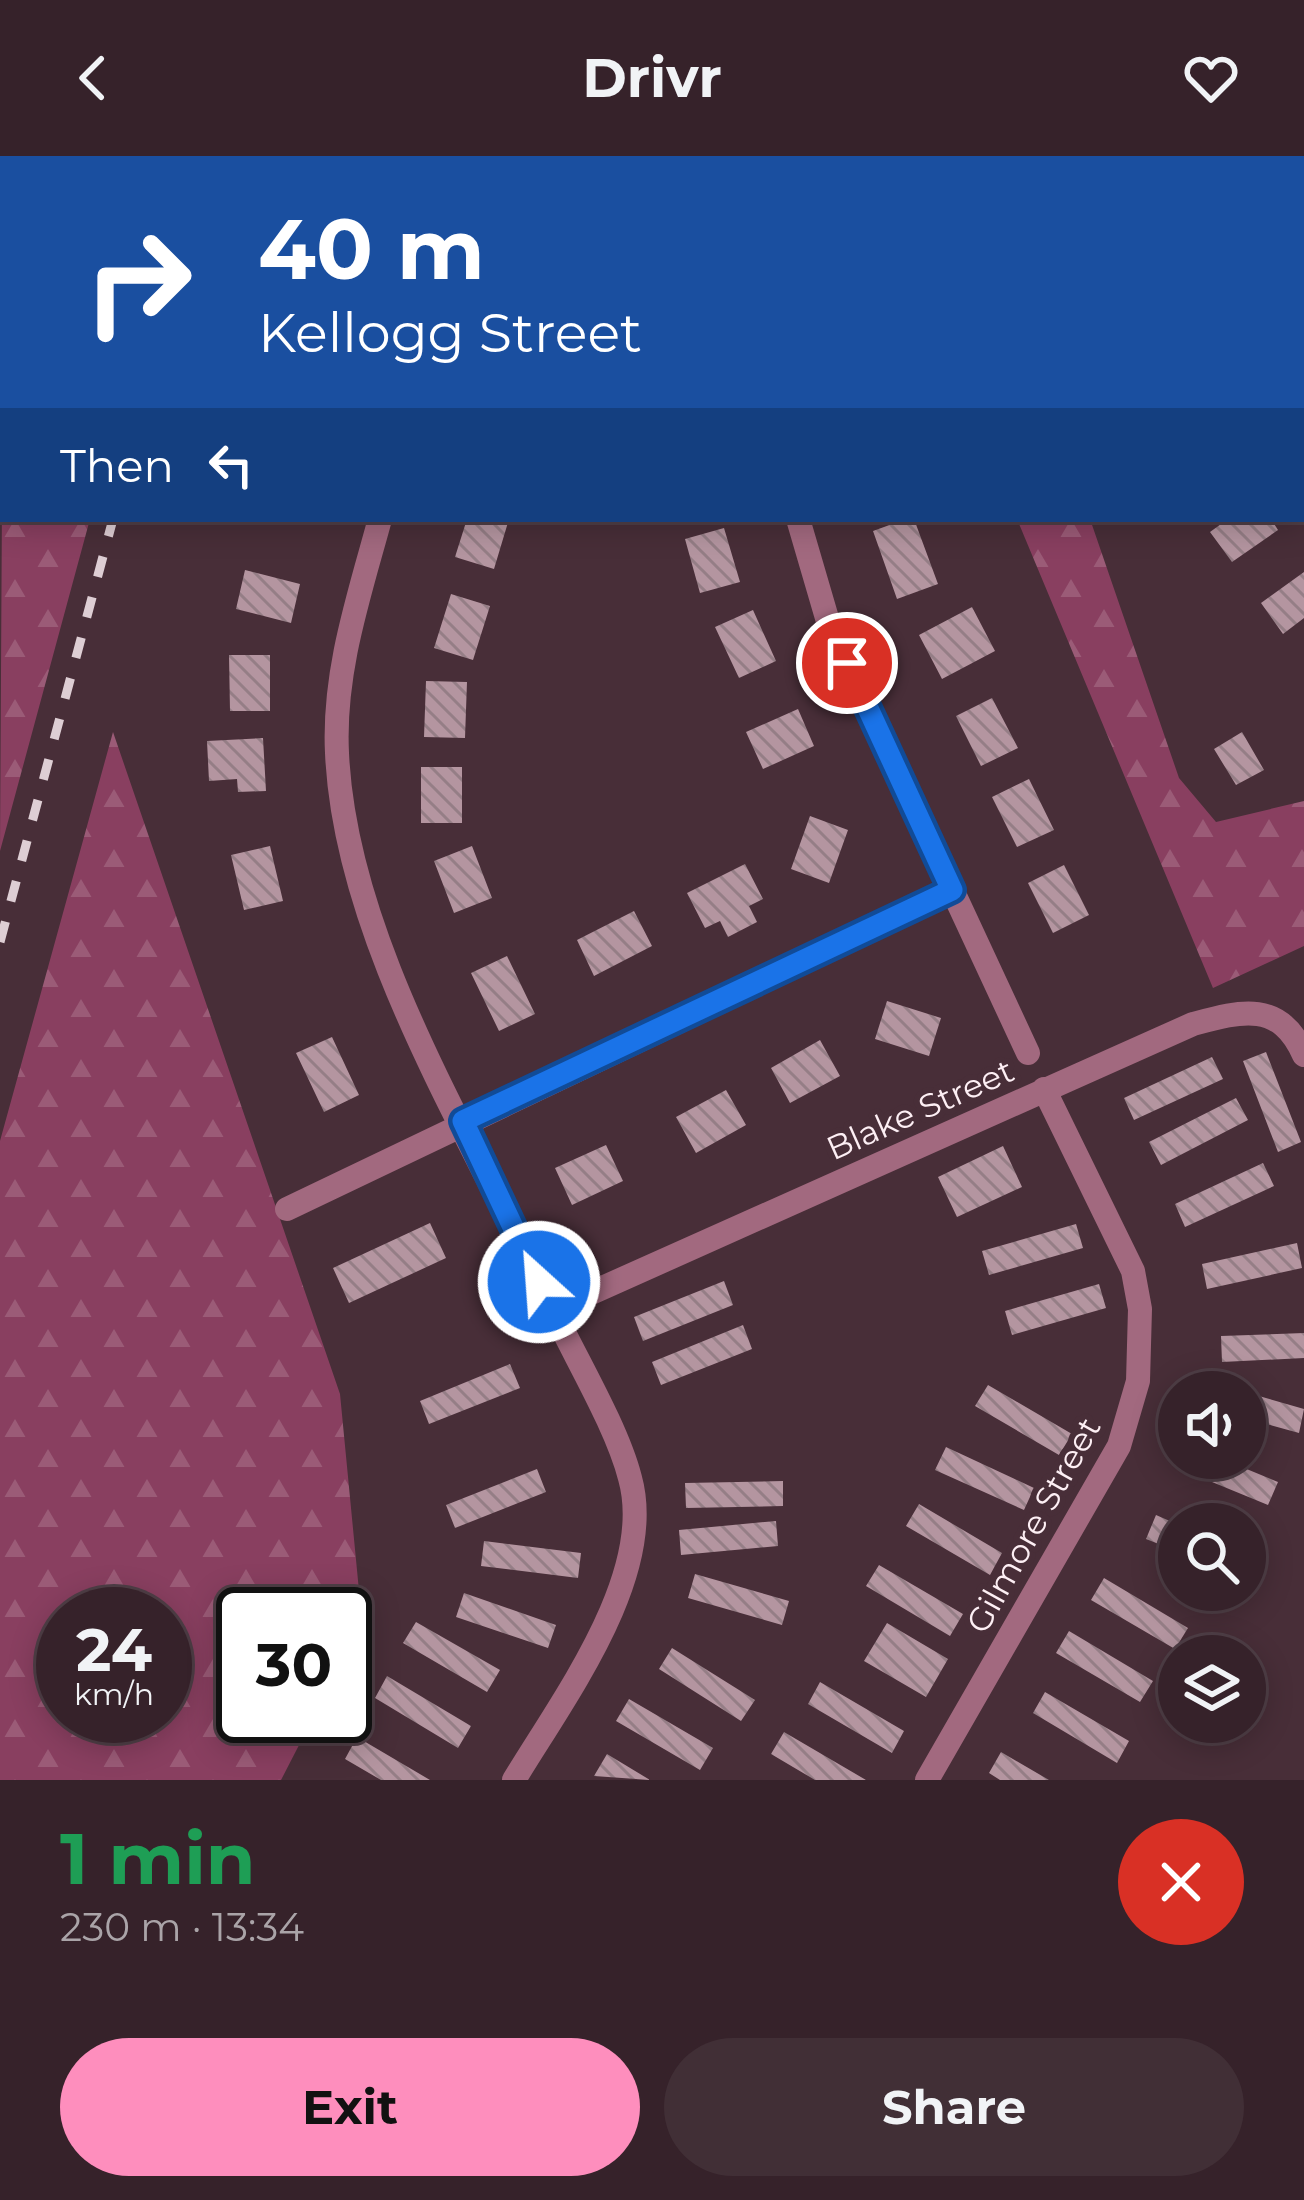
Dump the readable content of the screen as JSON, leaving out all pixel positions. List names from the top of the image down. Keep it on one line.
{"streets":{"street":["Blake Street","Gilmore Street"]},"crossings":[["Blake Street","Gilmore Street"]],"page":{"header":"Drivr","turn":["40 m","Kellogg Street"],"then":"Then","speed":"24 km/h","limit":"30","heading":["1 min","230 m · 13:34"],"buttons":["Exit","Share"]}}
